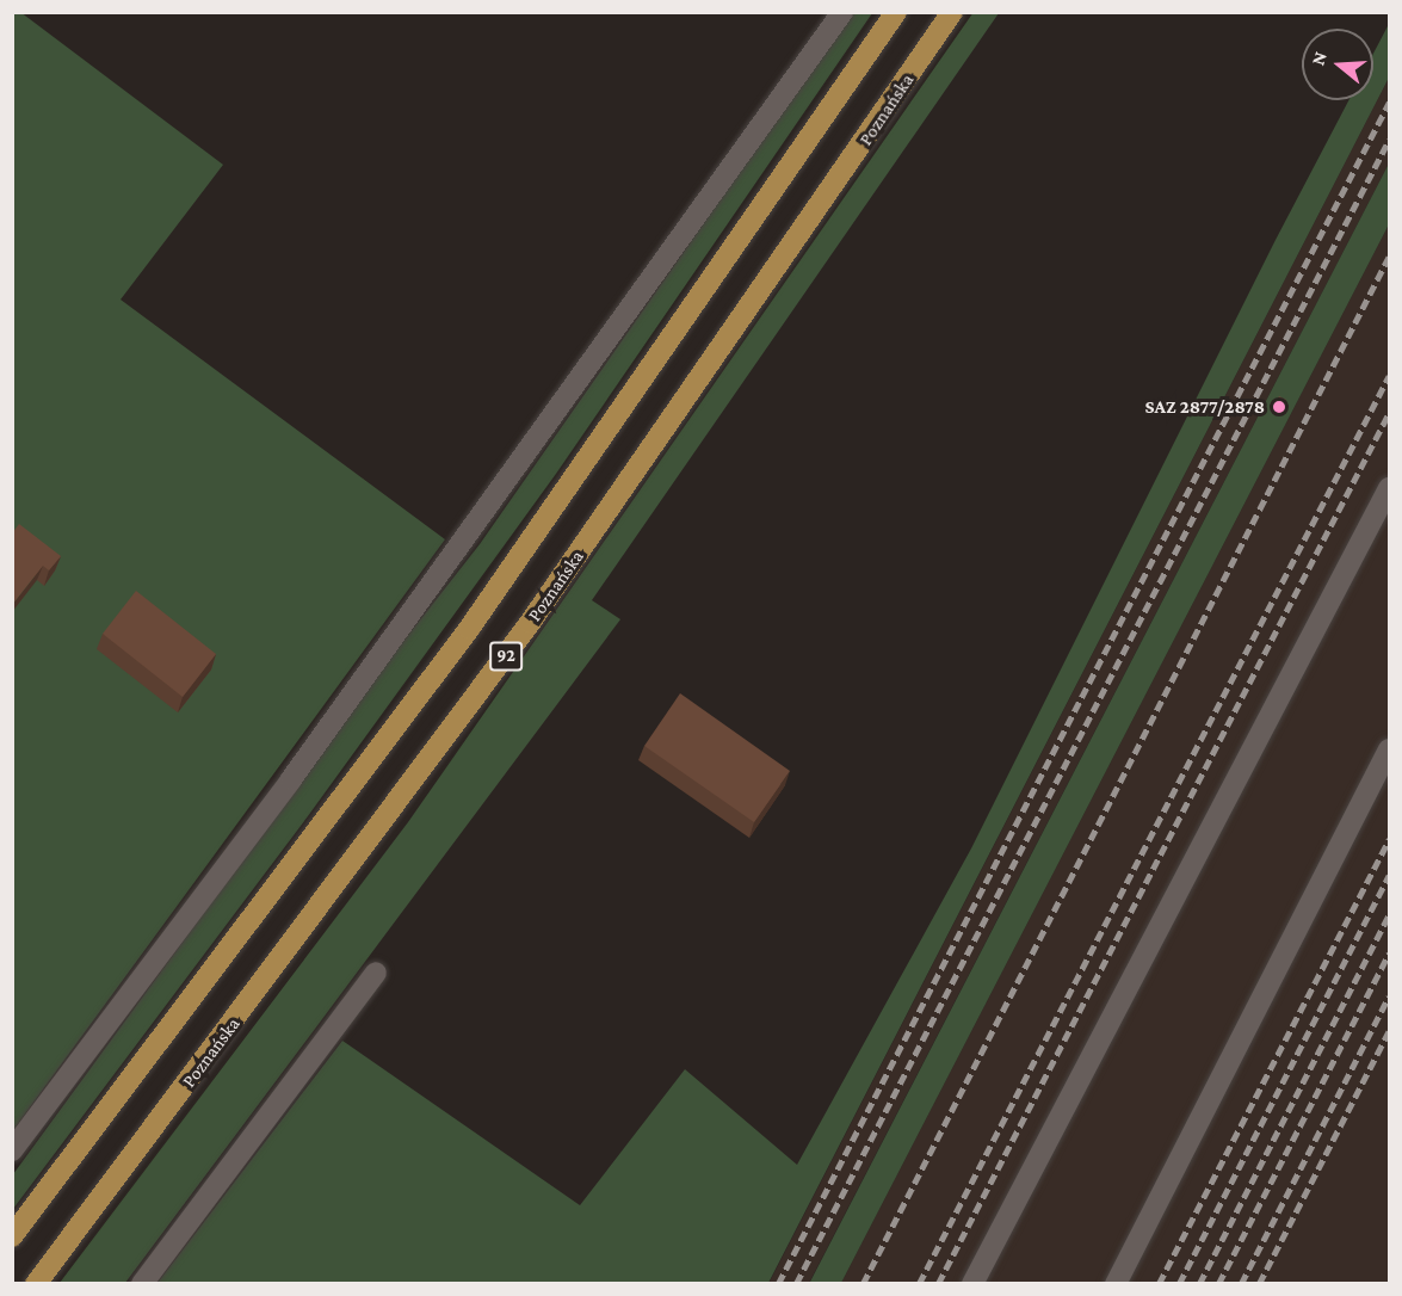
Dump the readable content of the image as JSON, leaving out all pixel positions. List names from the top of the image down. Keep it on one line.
{"streets":{"main road":["Poznańska","92"]},"places":["SAZ 2877/2878"],"north":"left"}
